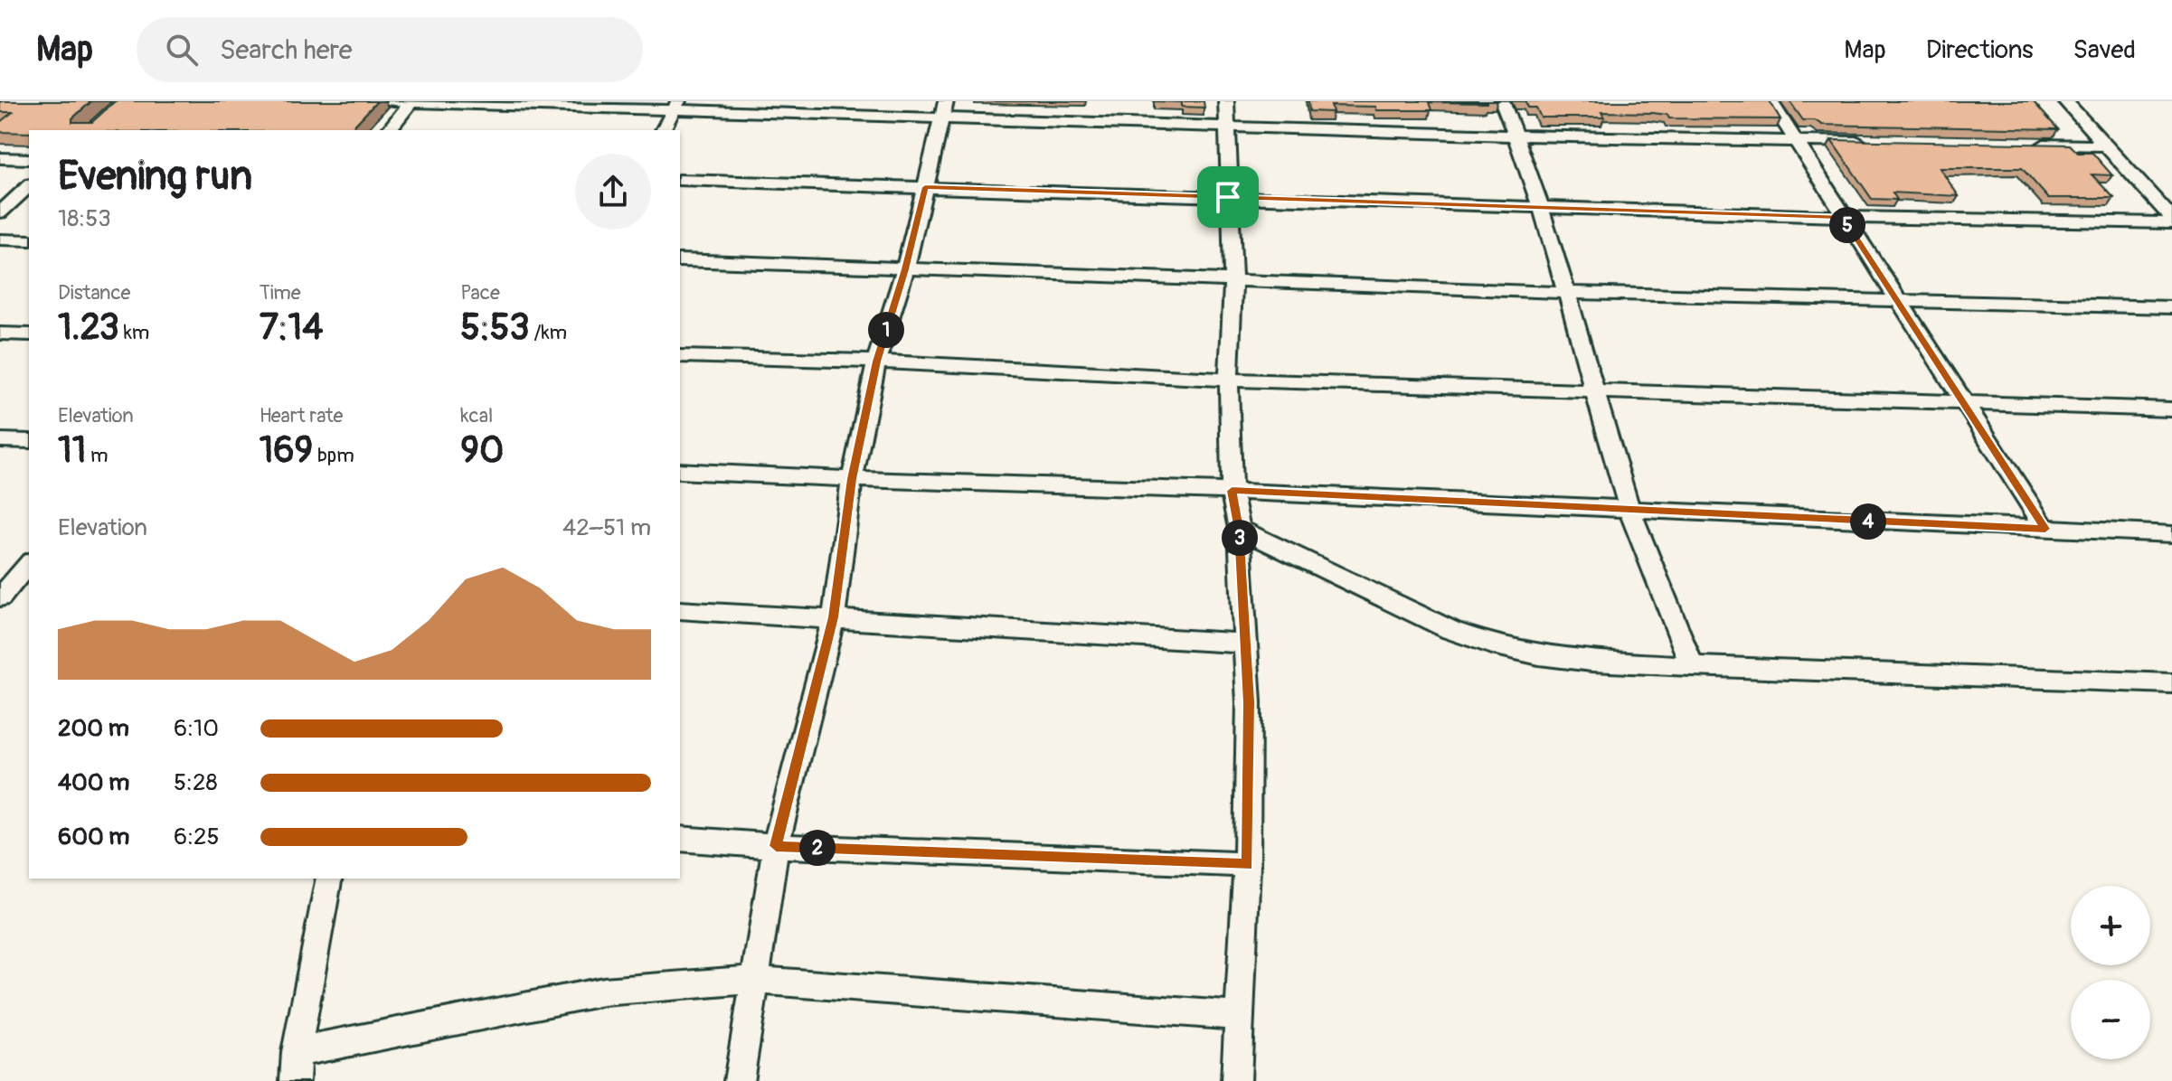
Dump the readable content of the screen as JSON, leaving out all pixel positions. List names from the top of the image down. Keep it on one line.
{"page":{"header":"Map","search":"Search here","nav":["Map","Directions","Saved"],"heading":["Evening run","18:53"],"pins":["5","1","4","3","2"],"stats":[["Distance","1.23 km"],["Time","7:14"],["Pace","5:53 /km"],["Elevation","11 m"],["Heart rate","169 bpm"],["kcal","90"]],"chart":["Elevation","42–51 m"],"list":[{"name":"200 m","note":"6:10"},{"name":"400 m","note":"5:28"},{"name":"600 m","note":"6:25"}],"map_buttons":["+","−"]}}
